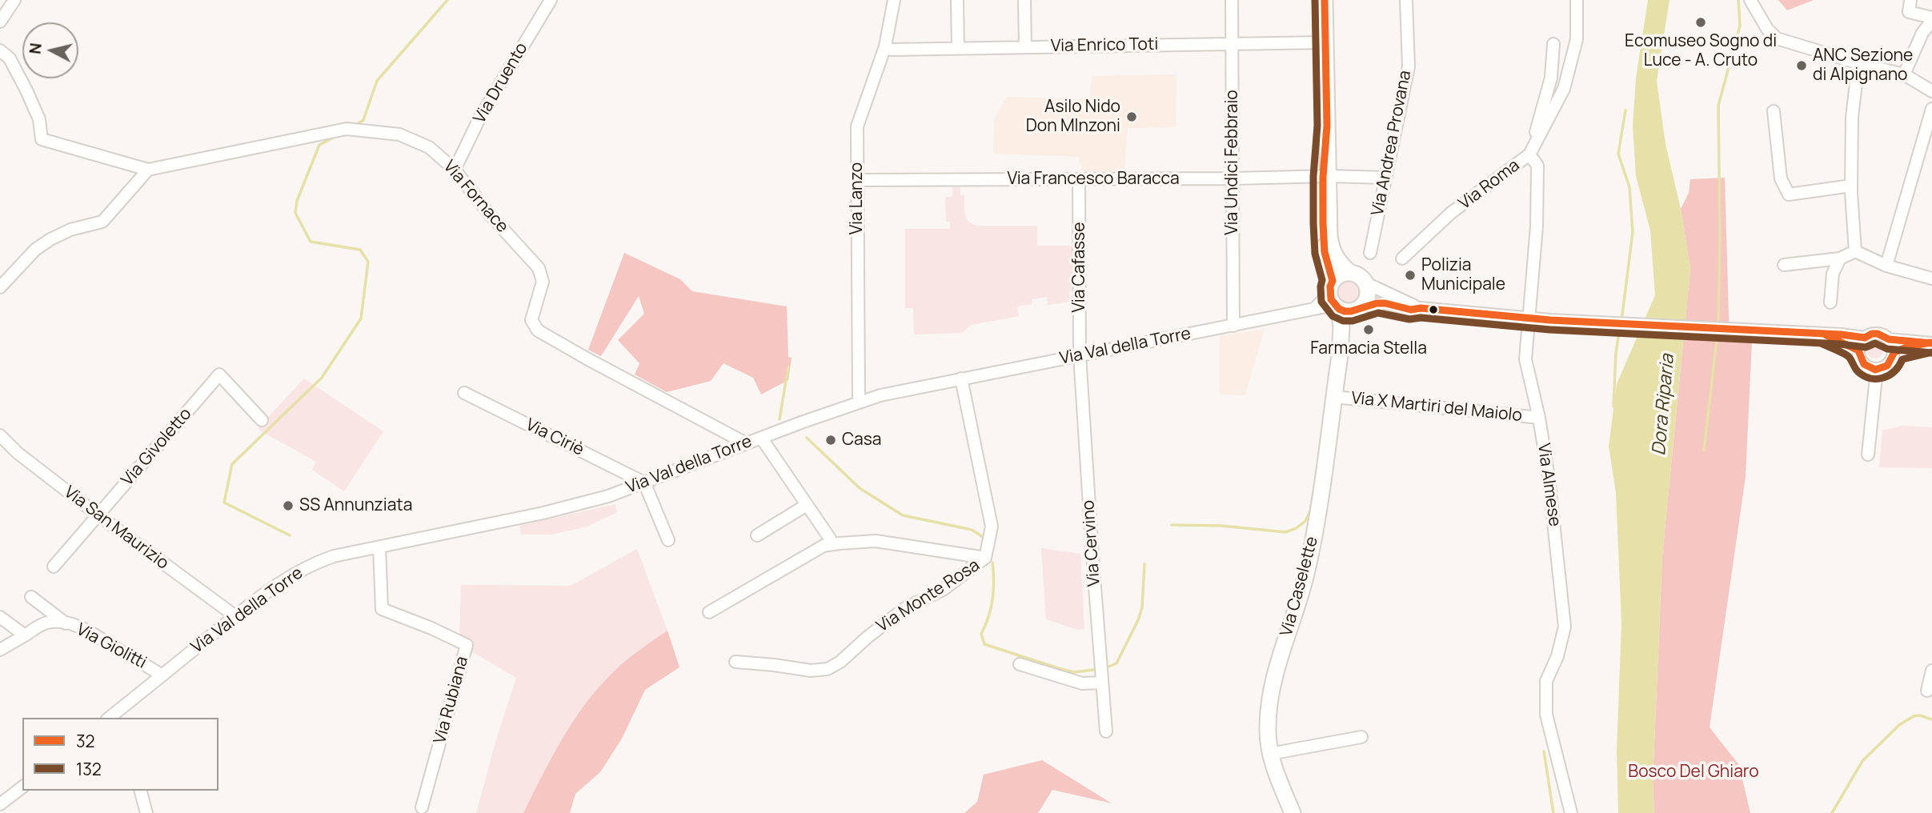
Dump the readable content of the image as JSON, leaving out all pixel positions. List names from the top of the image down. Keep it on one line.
{"streets":{"main road":["Via Caselette"],"street":["Via Enrico Toti","Via Druento","Via Andrea Provana","Via Undici Febbraio","Via Francesco Baracca","Via Roma","Via Fornace","Via Lanzo","Via Cafasse","Via Val della Torre","Via X Martiri del Maiolo","Via Ciriè","Via Givoletto","Via Almese","Via San Maurizio","Via Cervino","Via Monte Rosa","Via Giolitti","Via Rubiana"]},"crossings":[["Via Enrico Toti","Via Undici Febbraio"],["Via Enrico Toti","Via Lanzo"],["Via Druento","Via Fornace"],["Via Andrea Provana","Via Francesco Baracca"],["Via Undici Febbraio","Via Francesco Baracca"],["Via Undici Febbraio","Via Val della Torre"],["Via Francesco Baracca","Via Lanzo"],["Via Francesco Baracca","Via Cafasse"],["Via Francesco Baracca","Via Caselette"],["Via Roma","Via Almese"],["Via Fornace","Via Val della Torre"],["Via Lanzo","Via Val della Torre"],["Via Cafasse","Via Val della Torre"],["Via Cafasse","Via Cervino"],["Via Val della Torre","Via Ciriè"],["Via Val della Torre","Via San Maurizio"],["Via Val della Torre","Via Cervino"],["Via Val della Torre","Via Caselette"],["Via Val della Torre","Via Monte Rosa"],["Via Val della Torre","Via Giolitti"],["Via Val della Torre","Via Rubiana"],["Via X Martiri del Maiolo","Via Almese"],["Via X Martiri del Maiolo","Via Caselette"],["Via Givoletto","Via San Maurizio"]],"water":["Dora Riparia"],"parks":["Bosco Del Ghiaro"],"places":["Ecomuseo Sogno di Luce - A. Cruto","ANC Sezione di Alpignano","Asilo Nido Don MInzoni","Polizia Municipale","Farmacia Stella","Casa","SS Annunziata"],"lines":["transit line 32","transit line 132"],"legend":["32","132"],"north":"left"}
